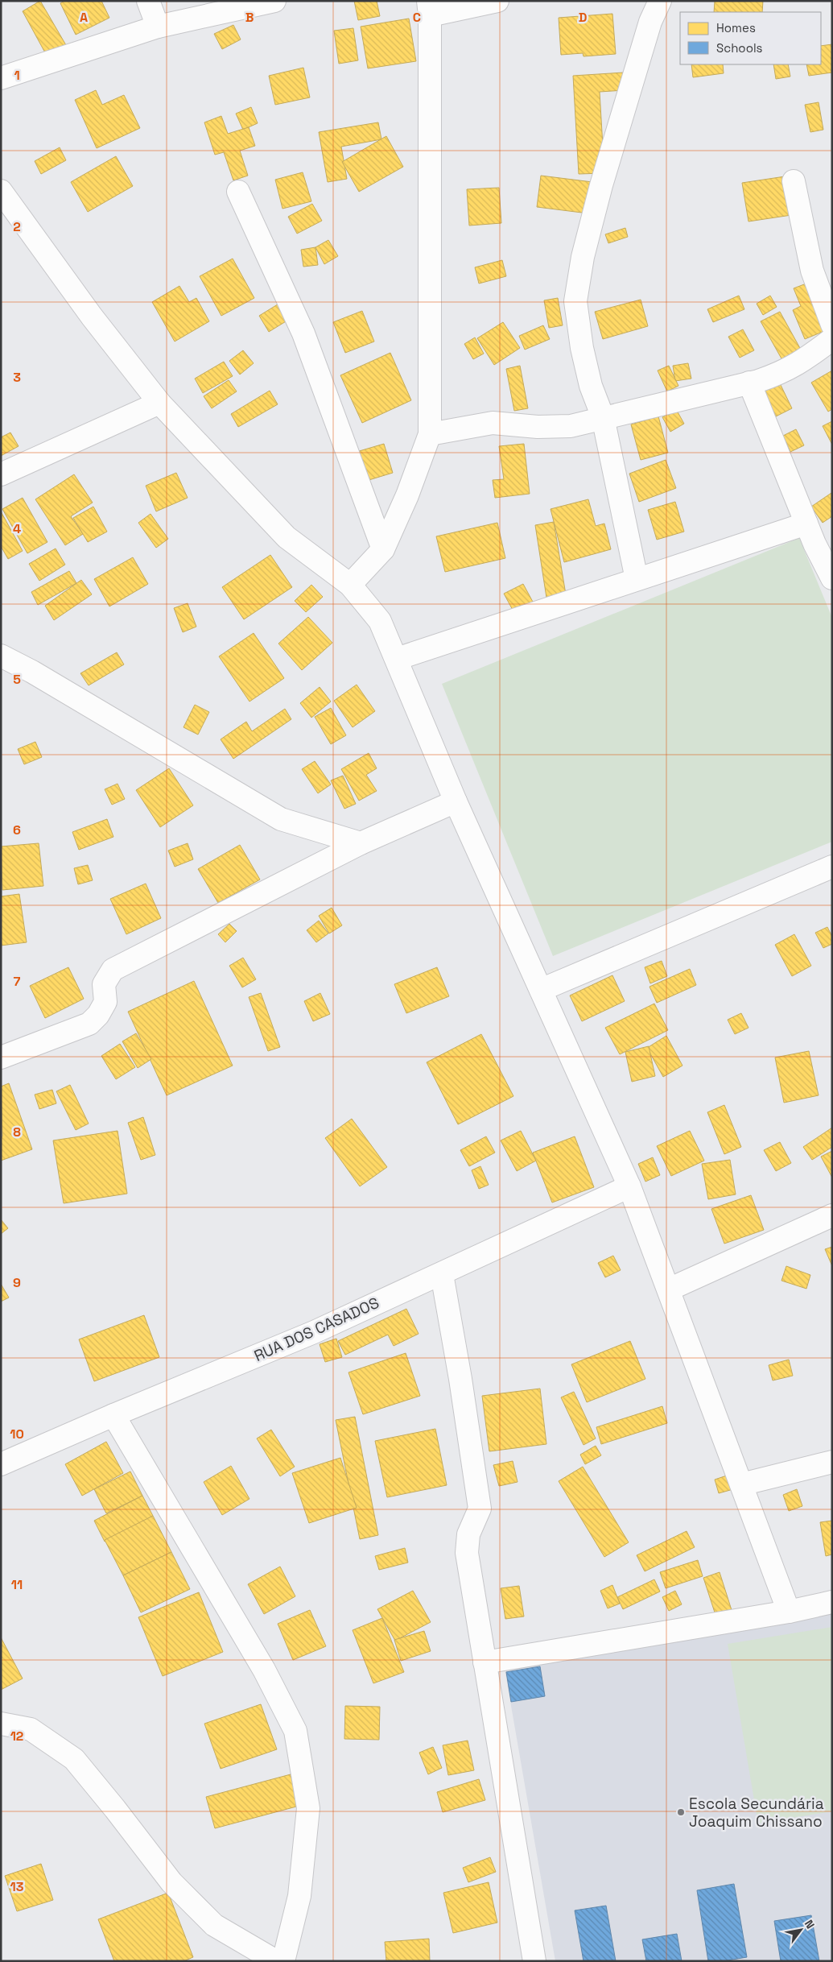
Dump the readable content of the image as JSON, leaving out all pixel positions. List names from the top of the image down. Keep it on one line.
{"streets":{"street":["RUA DOS CASADOS"]},"places":["Escola Secundária Joaquim Chissano"],"legend":["Homes","Schools"],"north":"top right","grid":{"columns":["A","B","C","D"],"rows":["1","2","3","4","5","6","7","8","9","10","11","12","13"]}}
